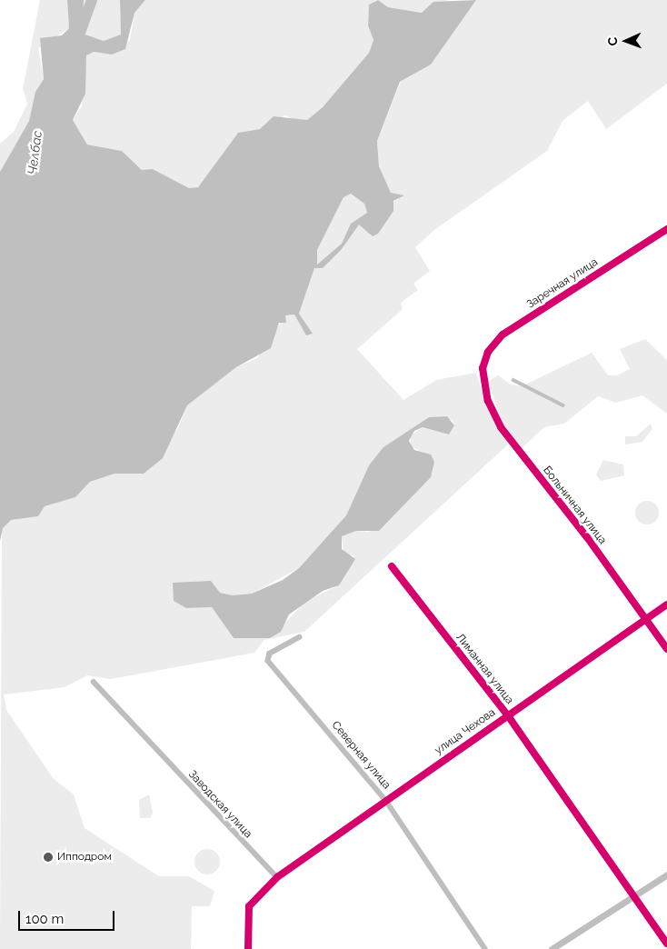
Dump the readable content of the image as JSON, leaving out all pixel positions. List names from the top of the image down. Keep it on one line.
{"streets":{"street":["Заречная улица","Больничная улица","Лиманная улица","улица Чехова","Северная улица","Заводская улица"]},"crossings":[["Заречная улица","Больничная улица"],["Больничная улица","улица Чехова"],["Лиманная улица","улица Чехова"],["улица Чехова","Северная улица"],["улица Чехова","Заводская улица"]],"water":["Челбас"],"places":["Ипподром"],"scale_bar":"100 m","north":"left"}
